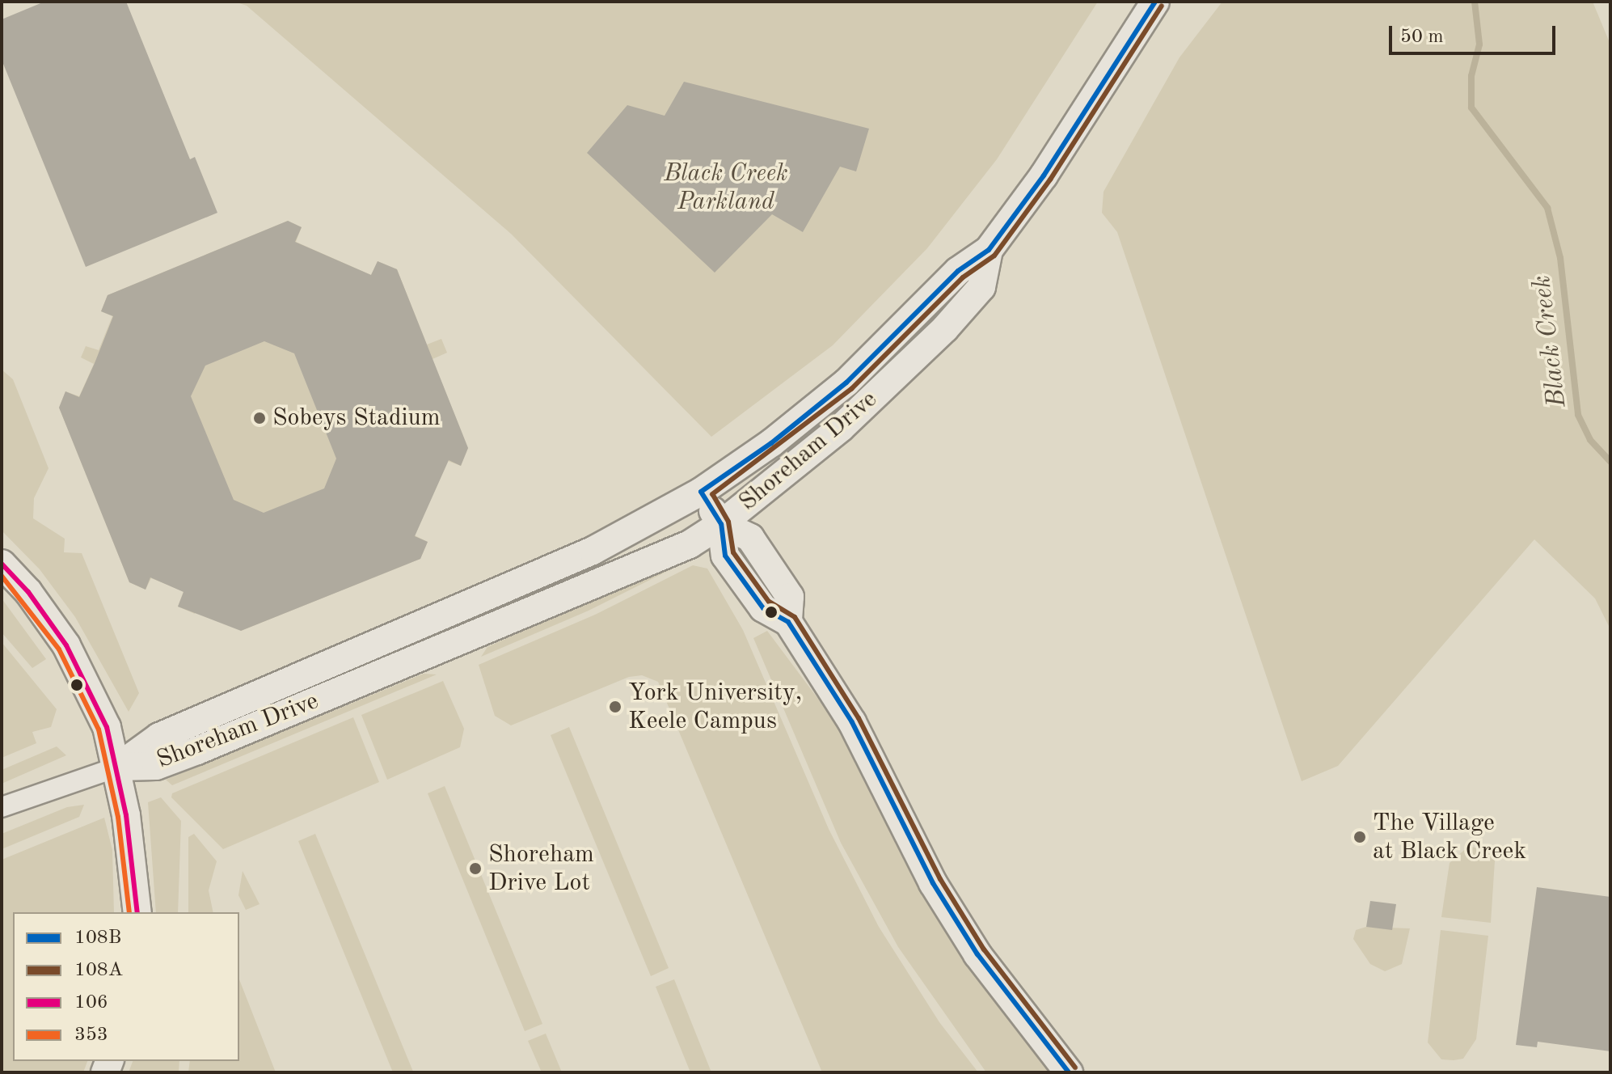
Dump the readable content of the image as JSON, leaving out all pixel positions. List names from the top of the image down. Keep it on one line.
{"streets":{"street":["Shoreham Drive"]},"water":["Black Creek"],"parks":["Black Creek Parkland"],"places":["Sobeys Stadium","York University, Keele Campus","The Village at Black Creek","Shoreham Drive Lot"],"lines":["transit line 108B","transit line 108A","transit line 106","transit line 353"],"legend":["108B","108A","106","353"],"scale_bar":"50 m"}
